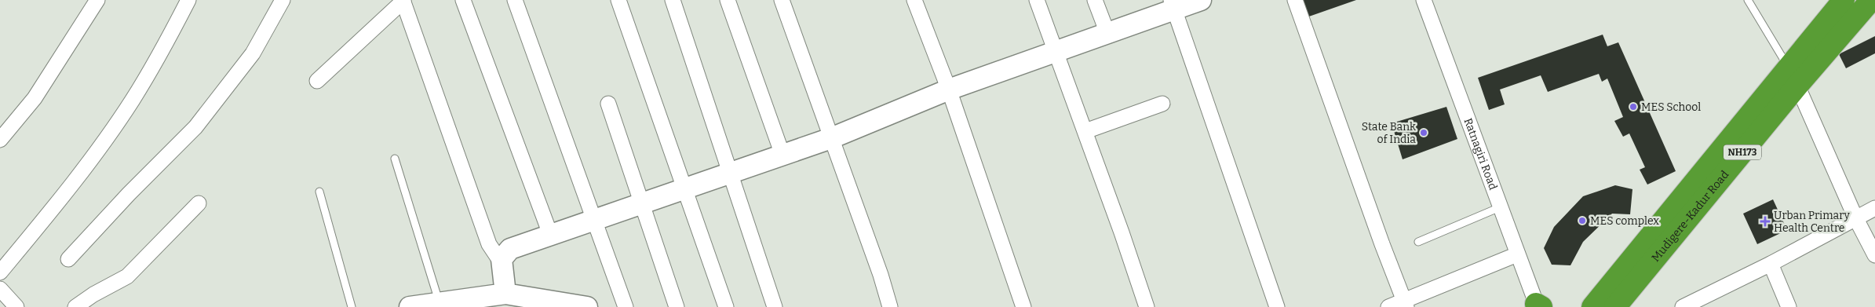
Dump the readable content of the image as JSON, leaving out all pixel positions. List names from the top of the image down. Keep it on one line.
{"streets":{"highway":["NH173","Mudigere-Kadur Road"],"street":["Ratnagiri Road"]},"places":{"other":["MES School","State Bank of India","MES complex"],"health":["Urban Primary Health Centre"]}}
